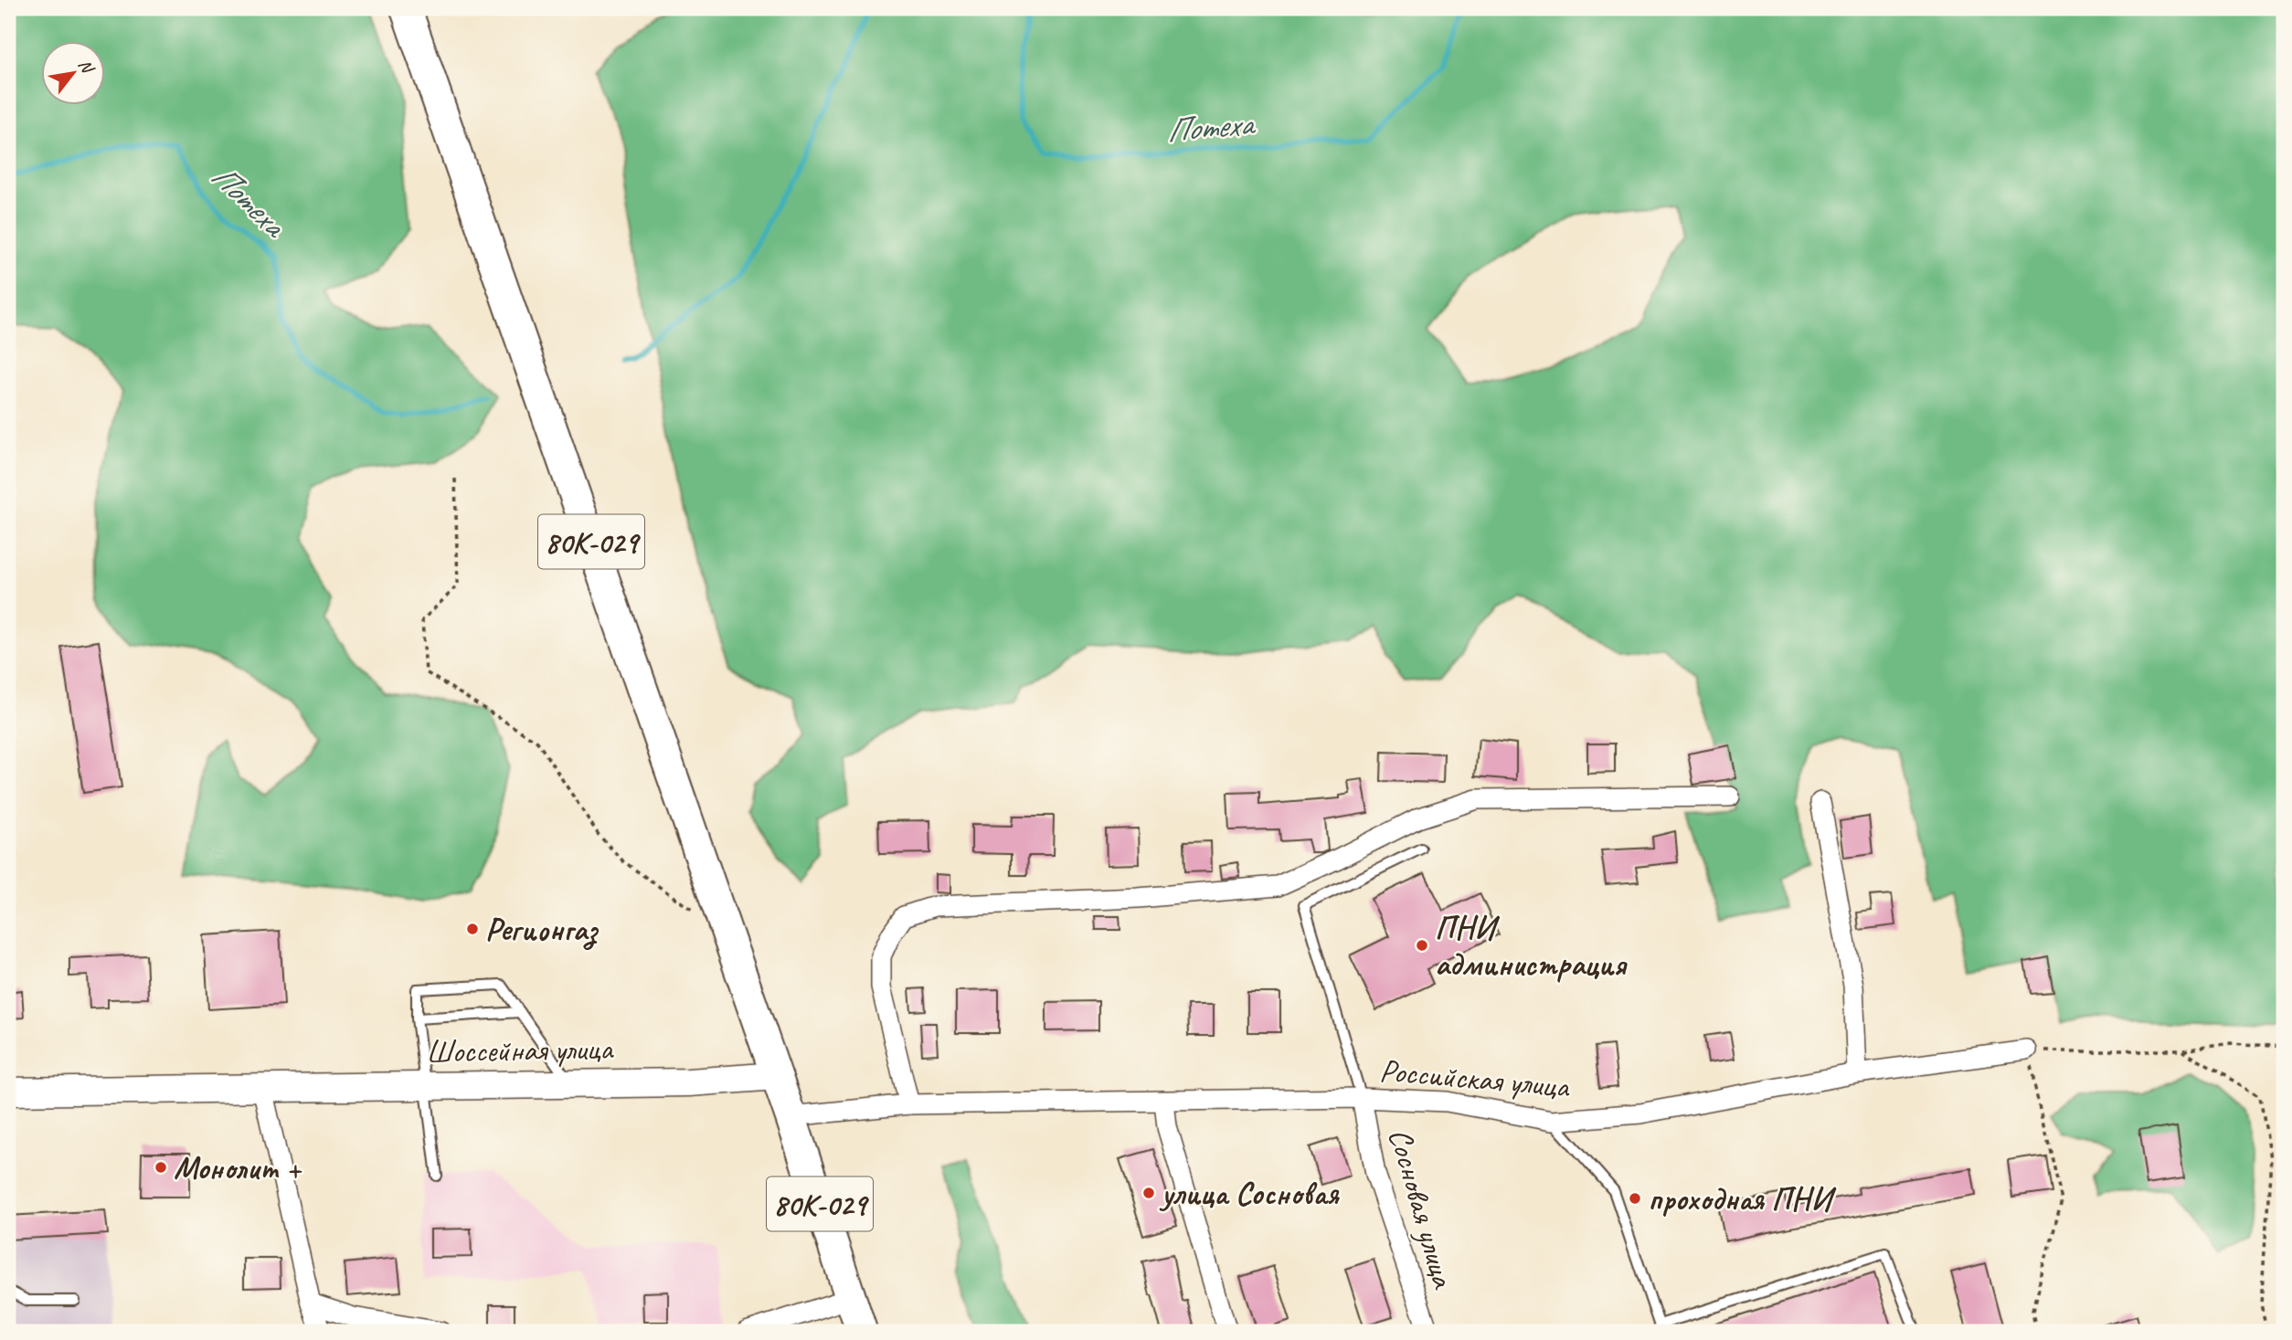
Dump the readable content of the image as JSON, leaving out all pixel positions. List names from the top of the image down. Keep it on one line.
{"streets":{"main road":["80К-029"],"street":["Шоссейная улица","Российская улица","Сосновая улица"]},"crossings":[["80К-029","Шоссейная улица"],["80К-029","Российская улица"],["Российская улица","Сосновая улица"]],"water":["Потеха"],"places":["Регионгаз","ПНИ администрация","Монолит +","улица Сосновая","проходная ПНИ"],"north":"top right"}
